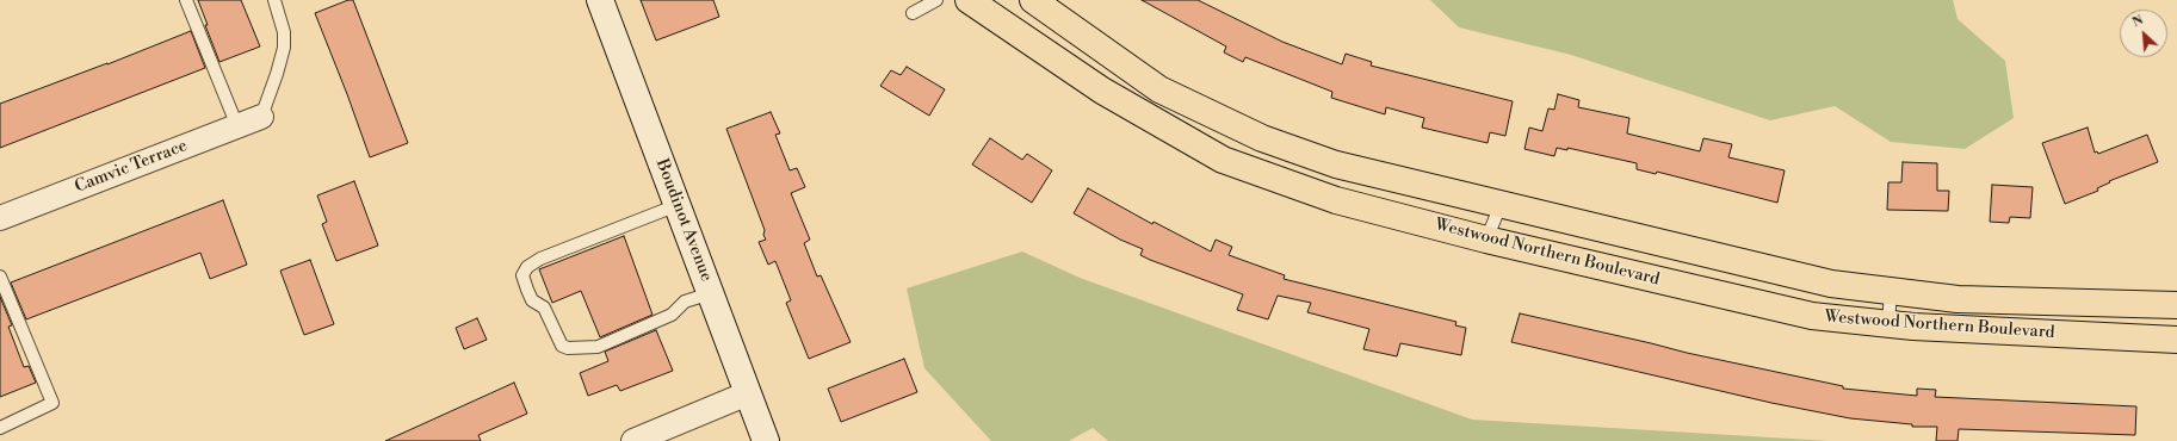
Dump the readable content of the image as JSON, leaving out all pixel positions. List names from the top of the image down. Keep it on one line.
{"streets":{"main road":["Westwood Northern Boulevard"],"street":["Camvic Terrace","Boudinot Avenue"]},"north":"top left"}
